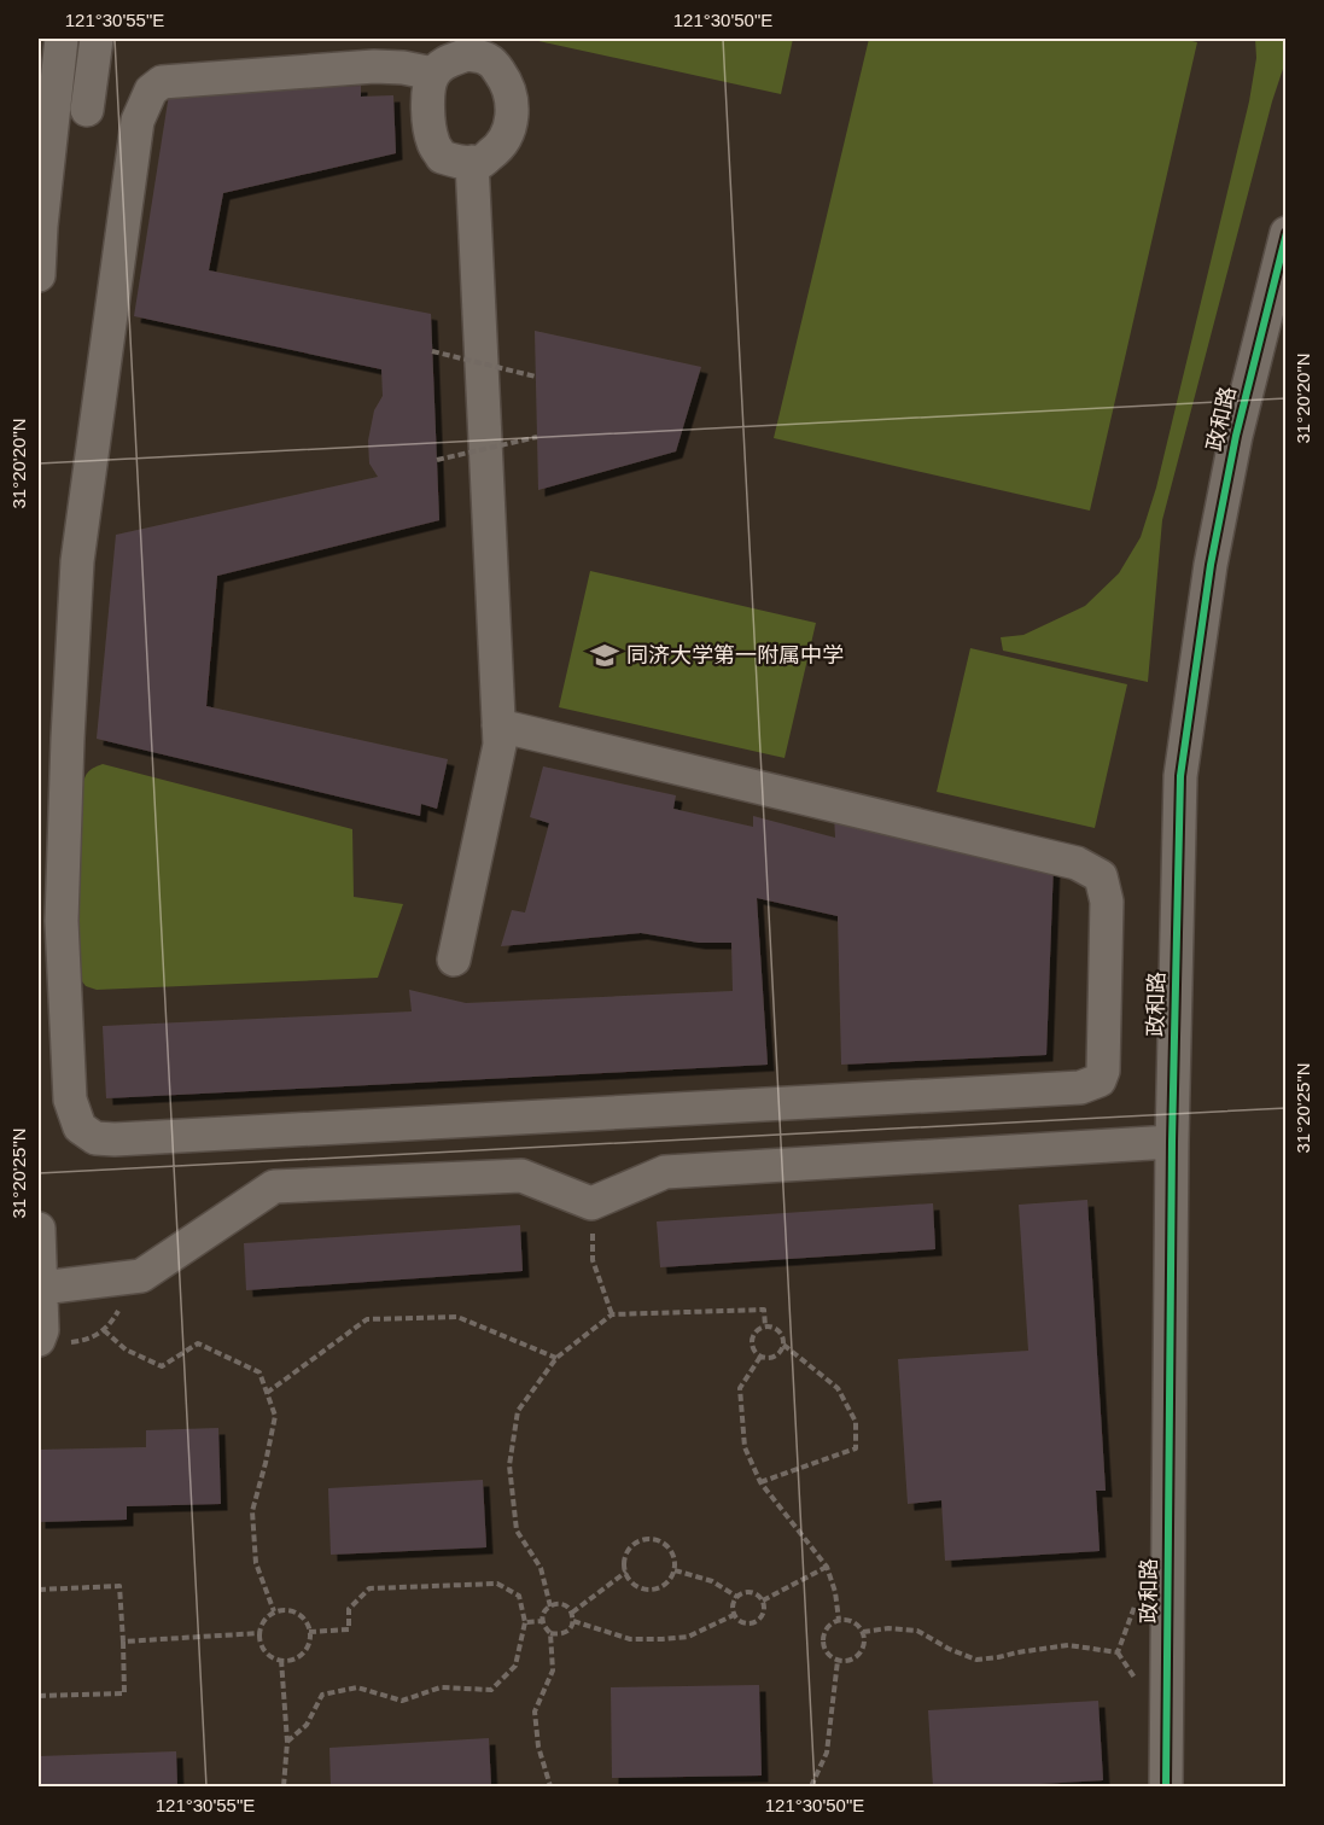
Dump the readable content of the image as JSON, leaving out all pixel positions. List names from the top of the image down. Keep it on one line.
{"streets":{"street":["政和路"]},"places":{"school or university":["同济大学第一附属中学"]},"coordinates":["121°30'55\"E","121°30'50\"E","31°20'20\"N","31°20'25\"N"]}
